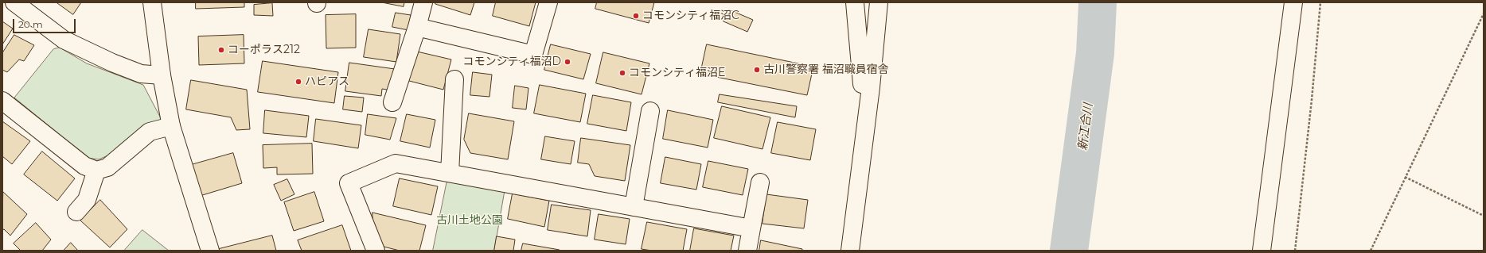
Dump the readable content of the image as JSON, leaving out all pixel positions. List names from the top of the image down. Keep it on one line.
{"water":["新江合川"],"parks":["古川土地公園"],"places":["コモンシティ福沼C","コーポラス212","コモンシティ福沼D","古川警察署 福沼職員宿舎","コモンシティ福沼E","ハピアス"],"scale_bar":"20 m"}
